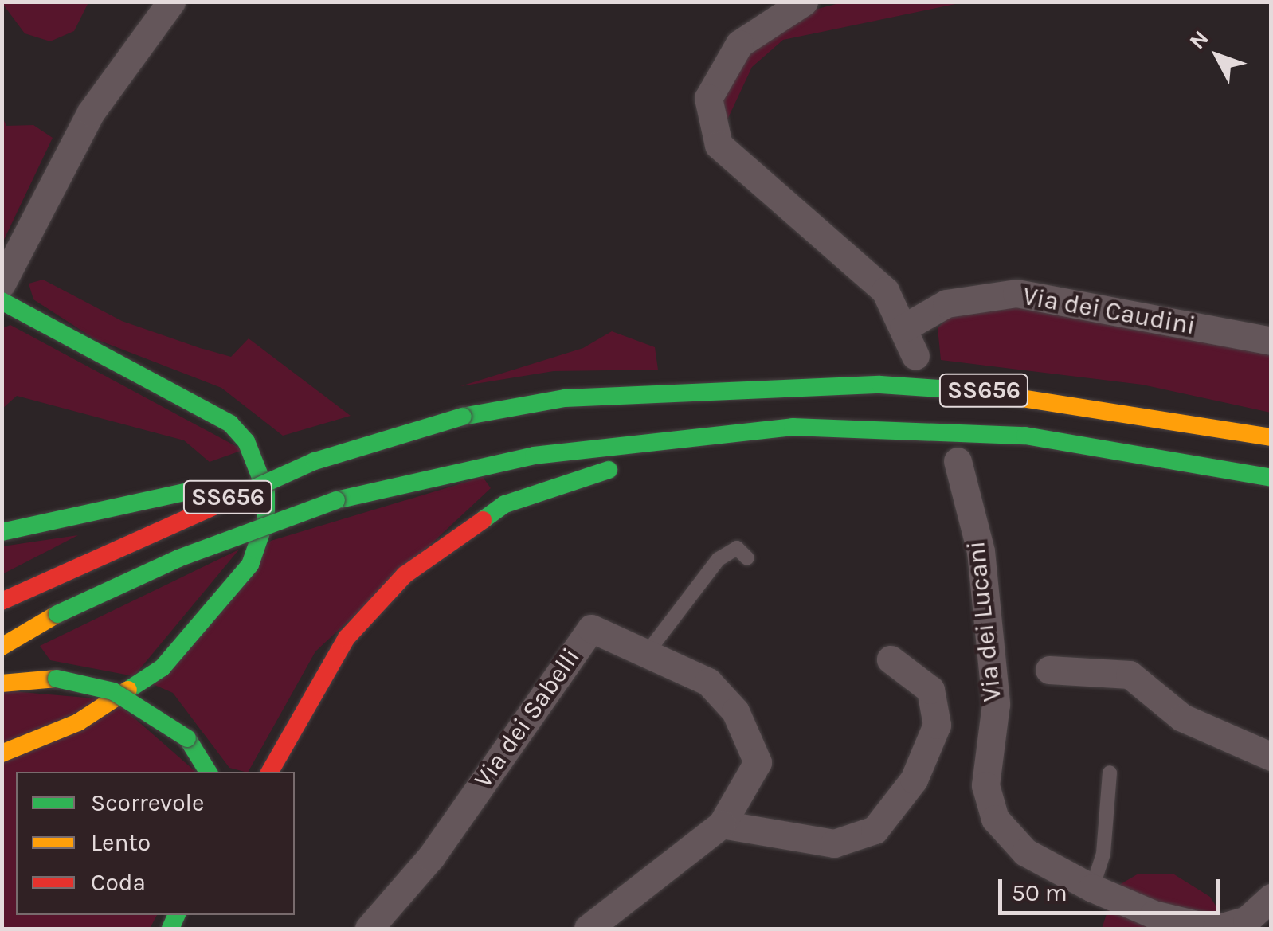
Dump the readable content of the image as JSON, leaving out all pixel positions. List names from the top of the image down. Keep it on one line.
{"streets":{"highway":["SS656"],"street":["Via dei Caudini","Via dei Lucani","Via dei Sabelli"]},"legend":["Scorrevole","Lento","Coda"],"scale_bar":"50 m","north":"top left"}
